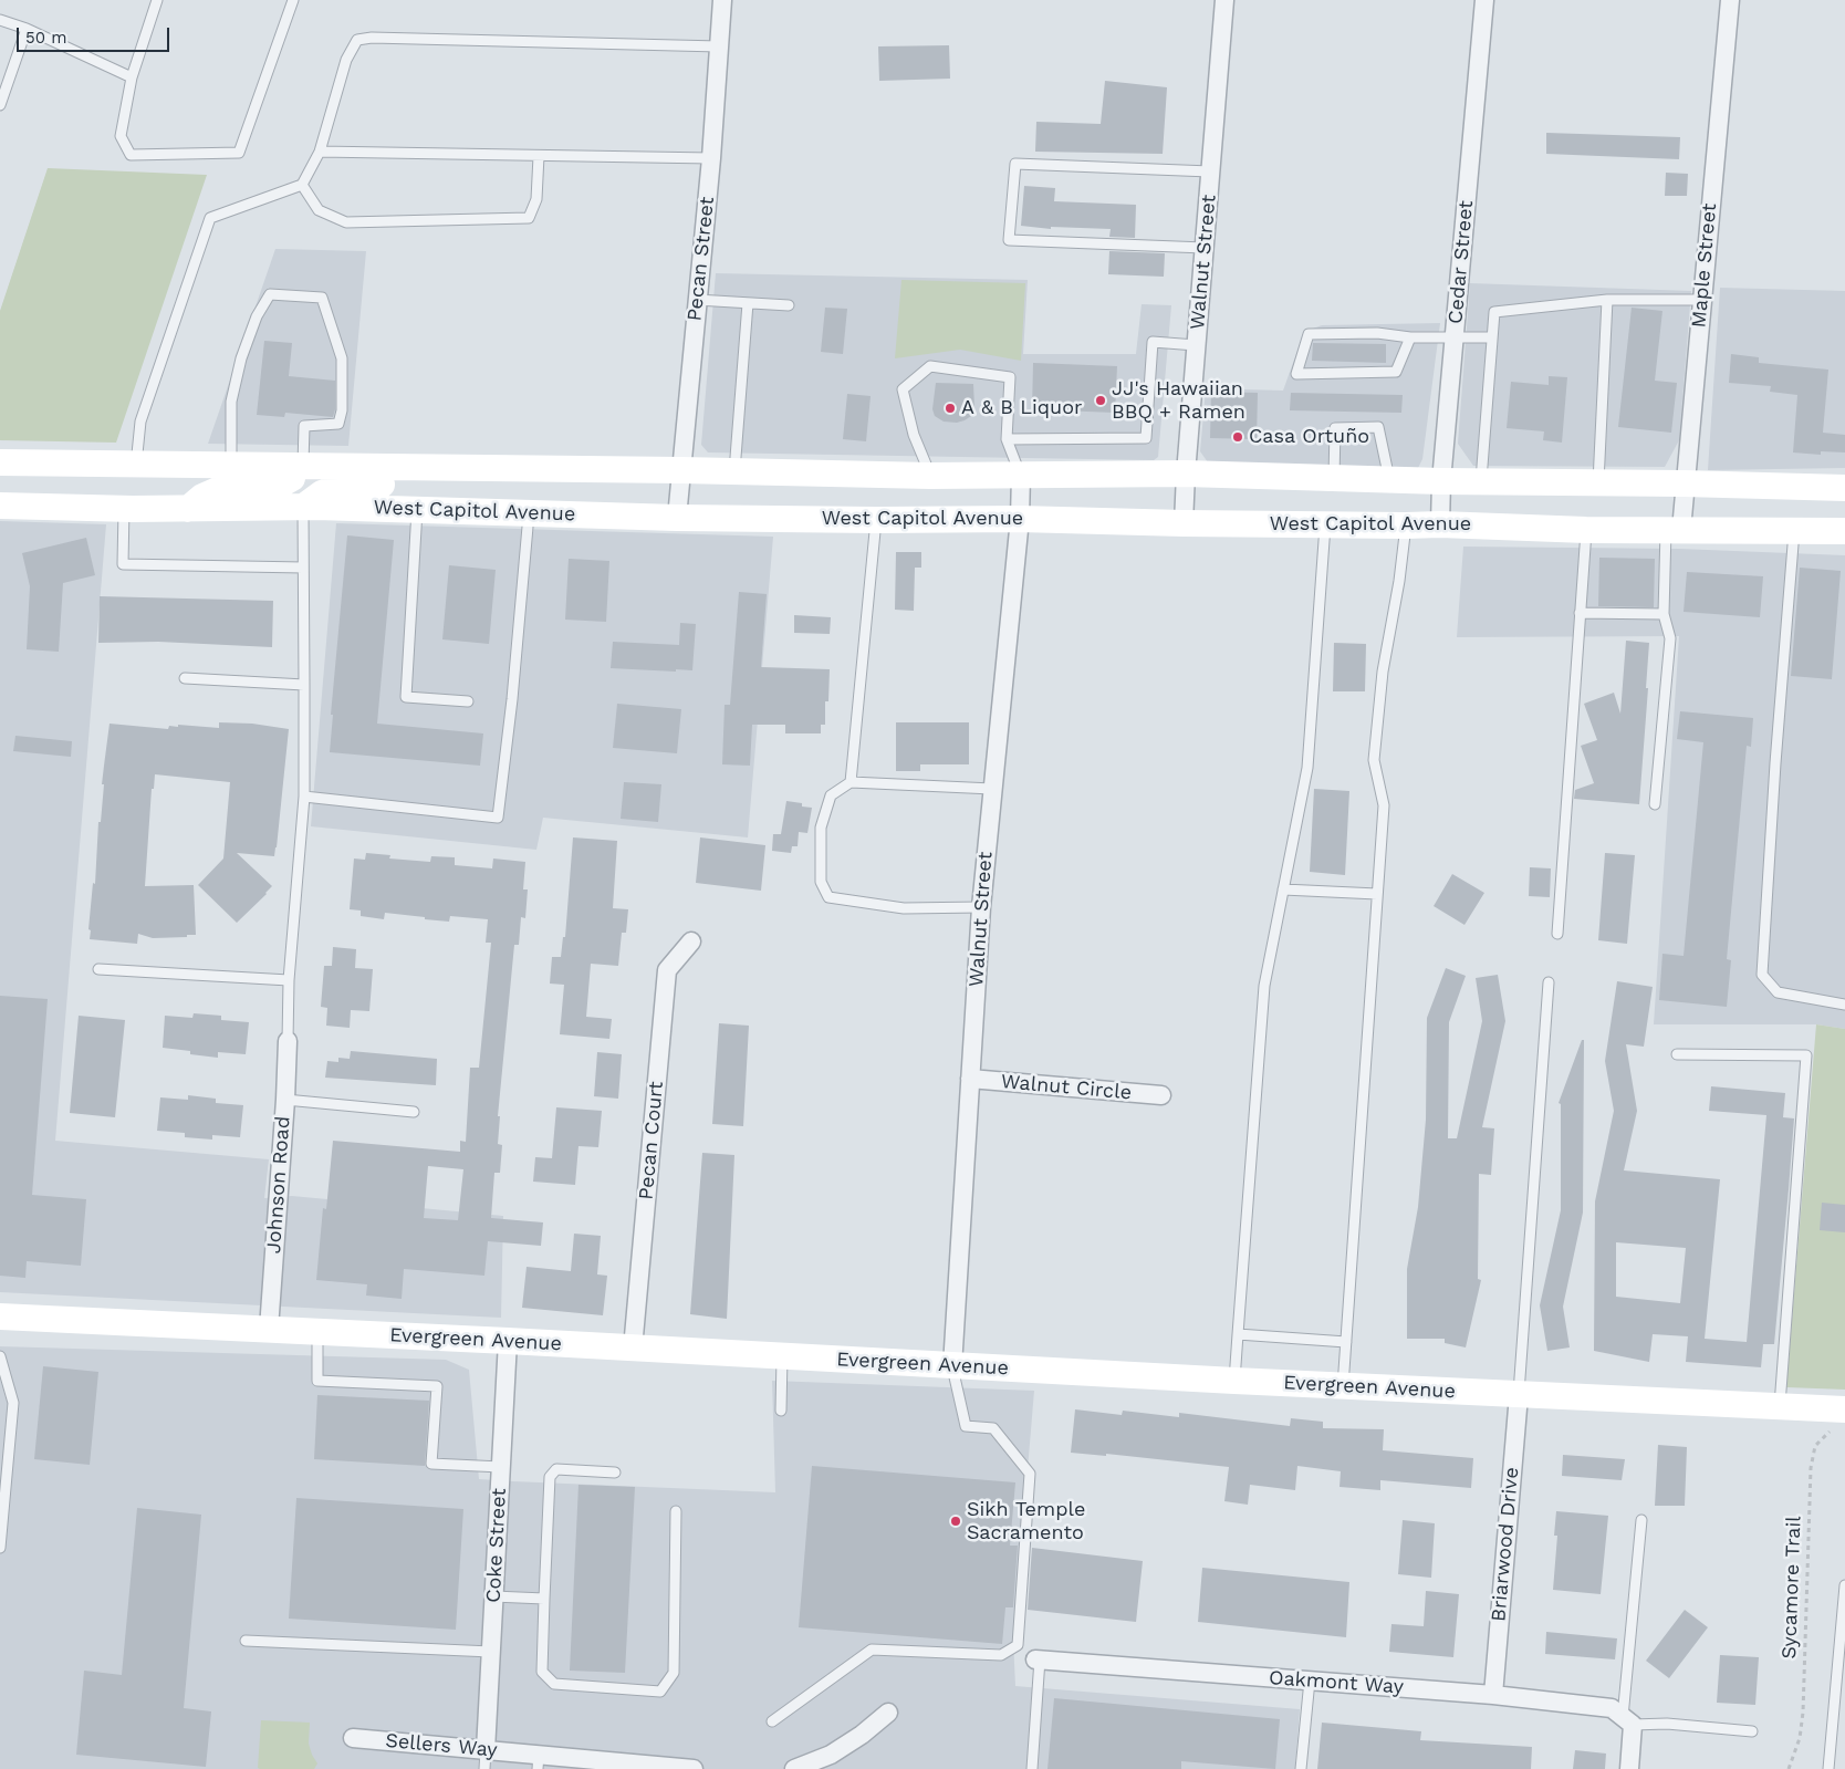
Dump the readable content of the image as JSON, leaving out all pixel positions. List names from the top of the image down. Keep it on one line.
{"streets":{"main road":["West Capitol Avenue","Evergreen Avenue"],"street":["Pecan Street","Walnut Street","Cedar Street","Maple Street","Walnut Circle","Pecan Court","Johnson Road","Briarwood Drive","Coke Street","Oakmont Way","Sellers Way"],"path":["Sycamore Trail"]},"crossings":[["Pecan Street","West Capitol Avenue"],["Walnut Street","West Capitol Avenue"],["Walnut Street","Walnut Circle"],["Walnut Street","Evergreen Avenue"],["Cedar Street","West Capitol Avenue"],["Maple Street","West Capitol Avenue"],["Pecan Court","Evergreen Avenue"],["Johnson Road","Evergreen Avenue"],["Evergreen Avenue","Briarwood Drive"],["Evergreen Avenue","Coke Street"],["Evergreen Avenue","Sycamore Trail"],["Briarwood Drive","Oakmont Way"],["Coke Street","Sellers Way"]],"places":["JJ's Hawaiian BBQ + Ramen","A & B Liquor","Casa Ortuño","Sikh Temple Sacramento"],"scale_bar":"50 m"}
